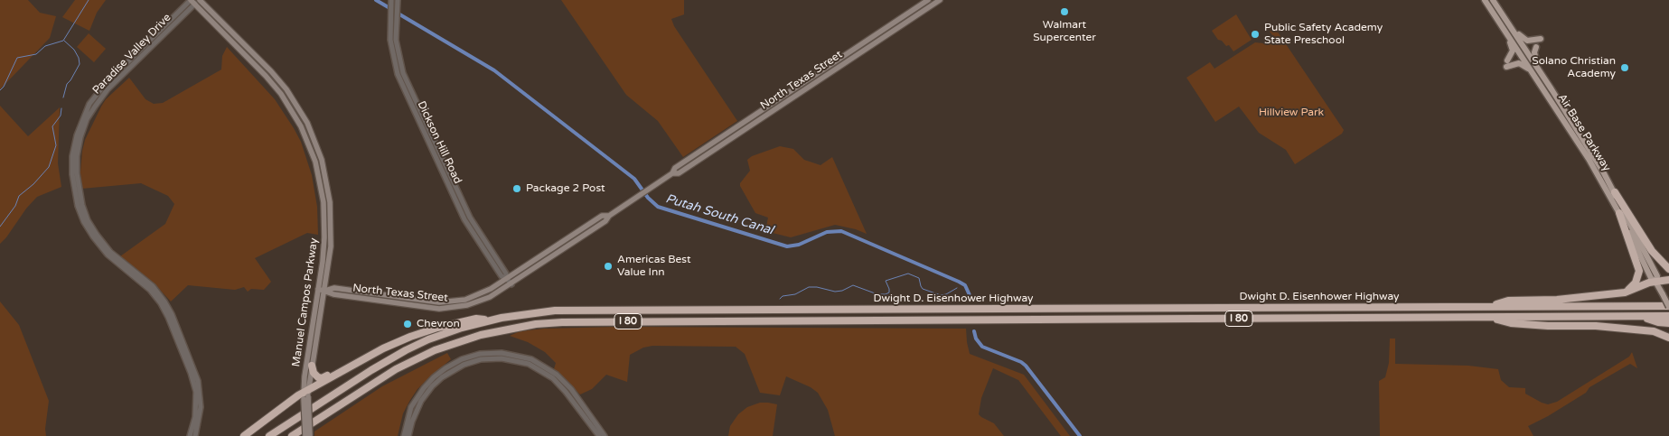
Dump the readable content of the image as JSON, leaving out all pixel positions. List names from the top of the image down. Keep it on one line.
{"streets":{"highway":["Dwight D. Eisenhower Highway","I 80"],"main road":["North Texas Street","Air Base Parkway","Manuel Campos Parkway"],"street":["Paradise Valley Drive","Dickson Hill Road"]},"crossings":[["Paradise Valley Drive","Manuel Campos Parkway"],["North Texas Street","Dickson Hill Road"],["North Texas Street","Manuel Campos Parkway"],["Air Base Parkway","Dwight D. Eisenhower Highway"]],"water":["Putah South Canal"],"parks":["Hillview Park"],"places":["Walmart Supercenter","Public Safety Academy State Preschool","Solano Christian Academy","Package 2 Post","Americas Best Value Inn","Chevron"]}
